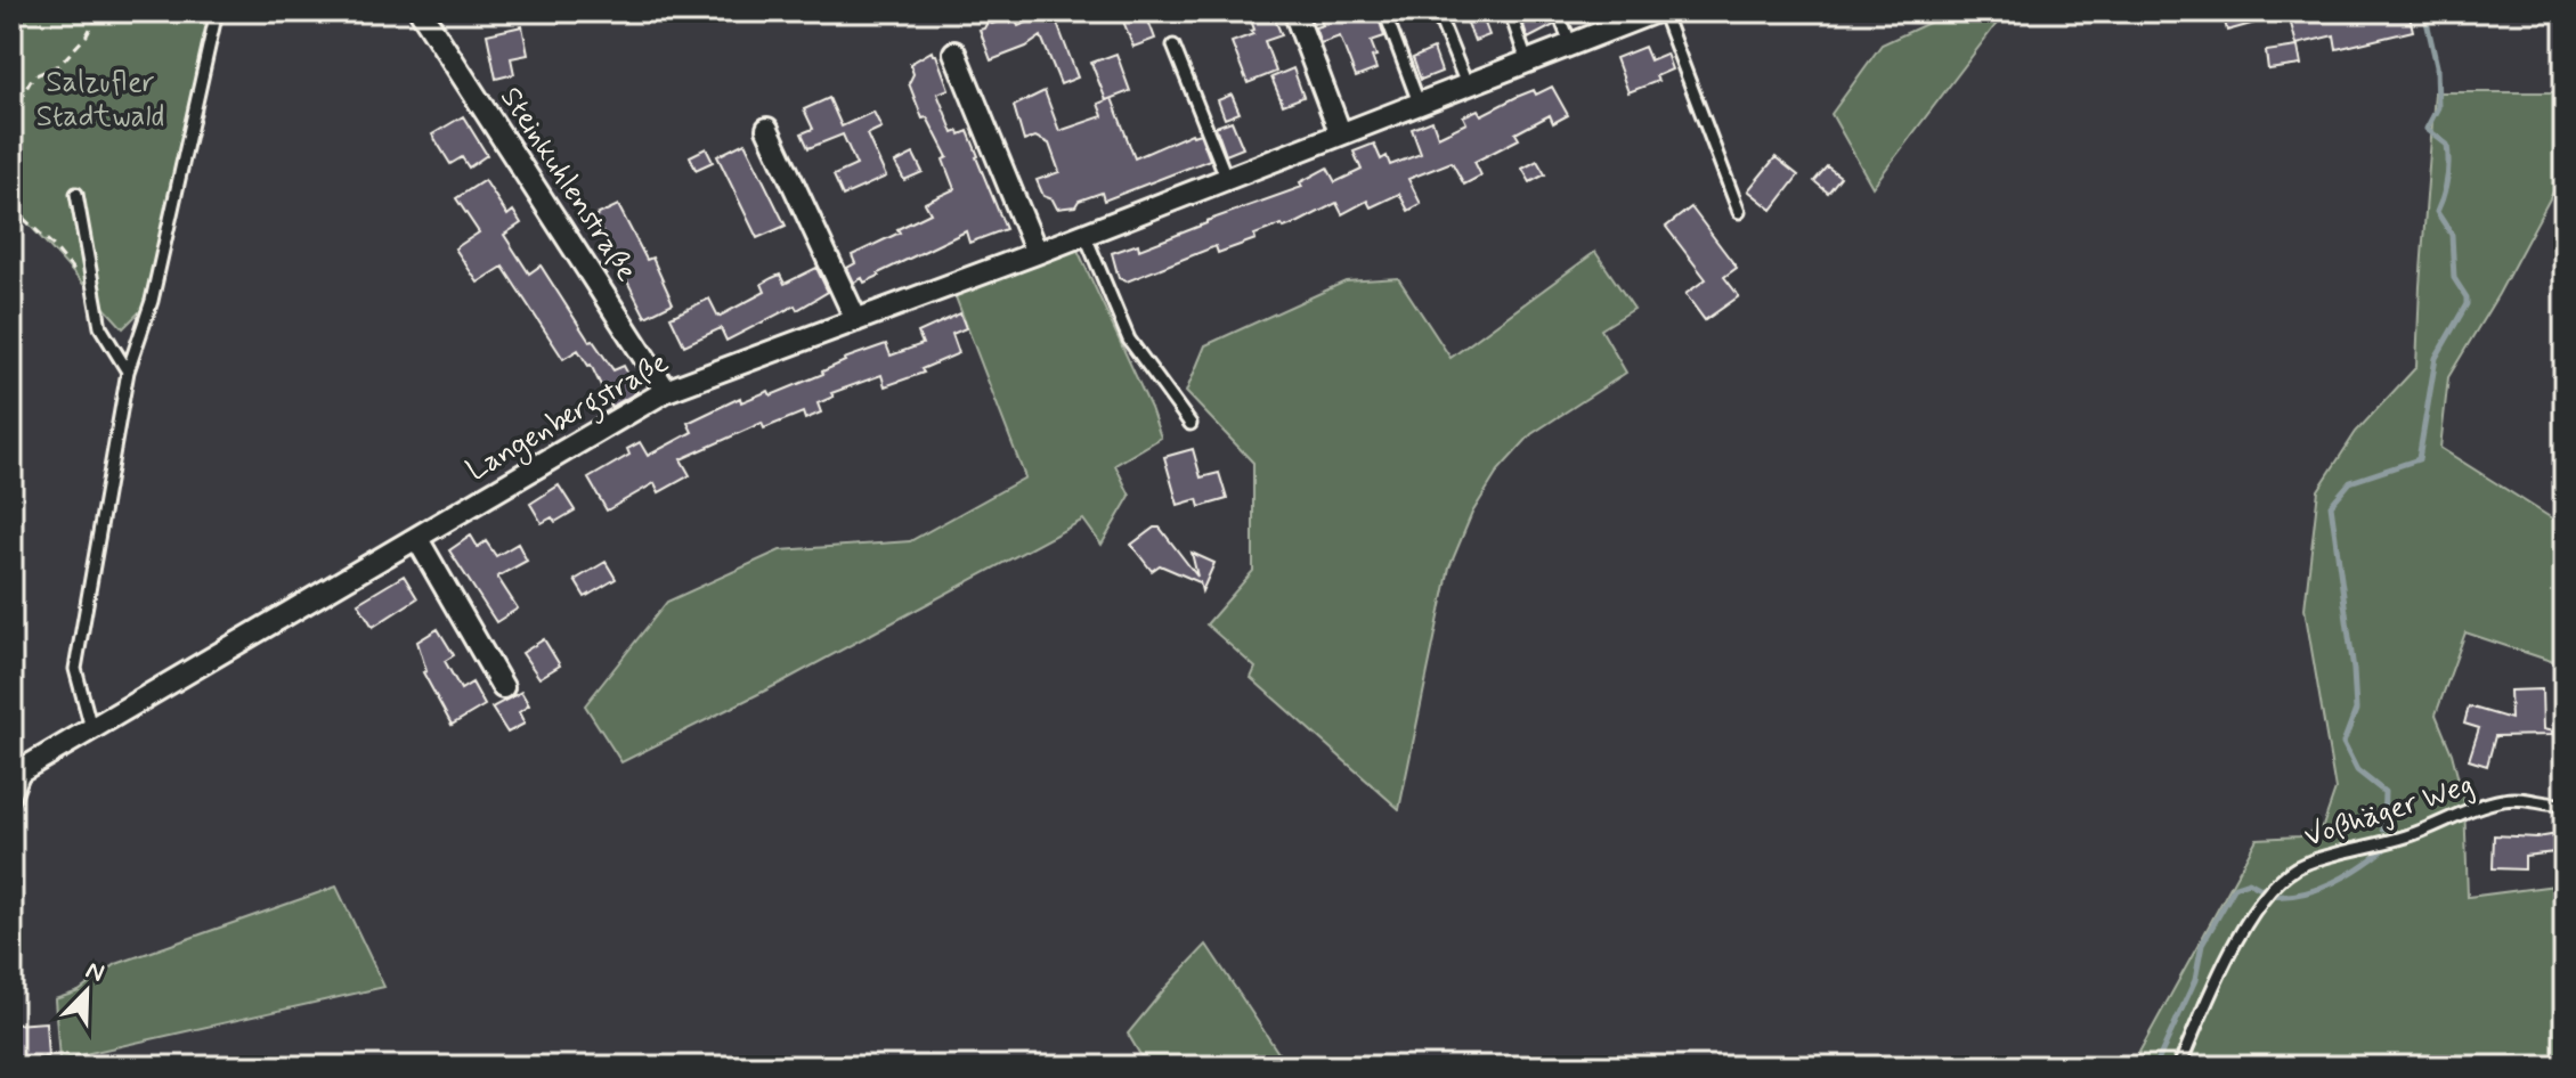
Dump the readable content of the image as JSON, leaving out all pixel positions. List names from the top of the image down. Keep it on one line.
{"streets":{"street":["Steinkuhlenstraße","Langenbergstraße"],"lane":["Voßhäger Weg"]},"crossings":[["Steinkuhlenstraße","Langenbergstraße"]],"parks":["Salzufler Stadtwald"],"north":"top right"}
